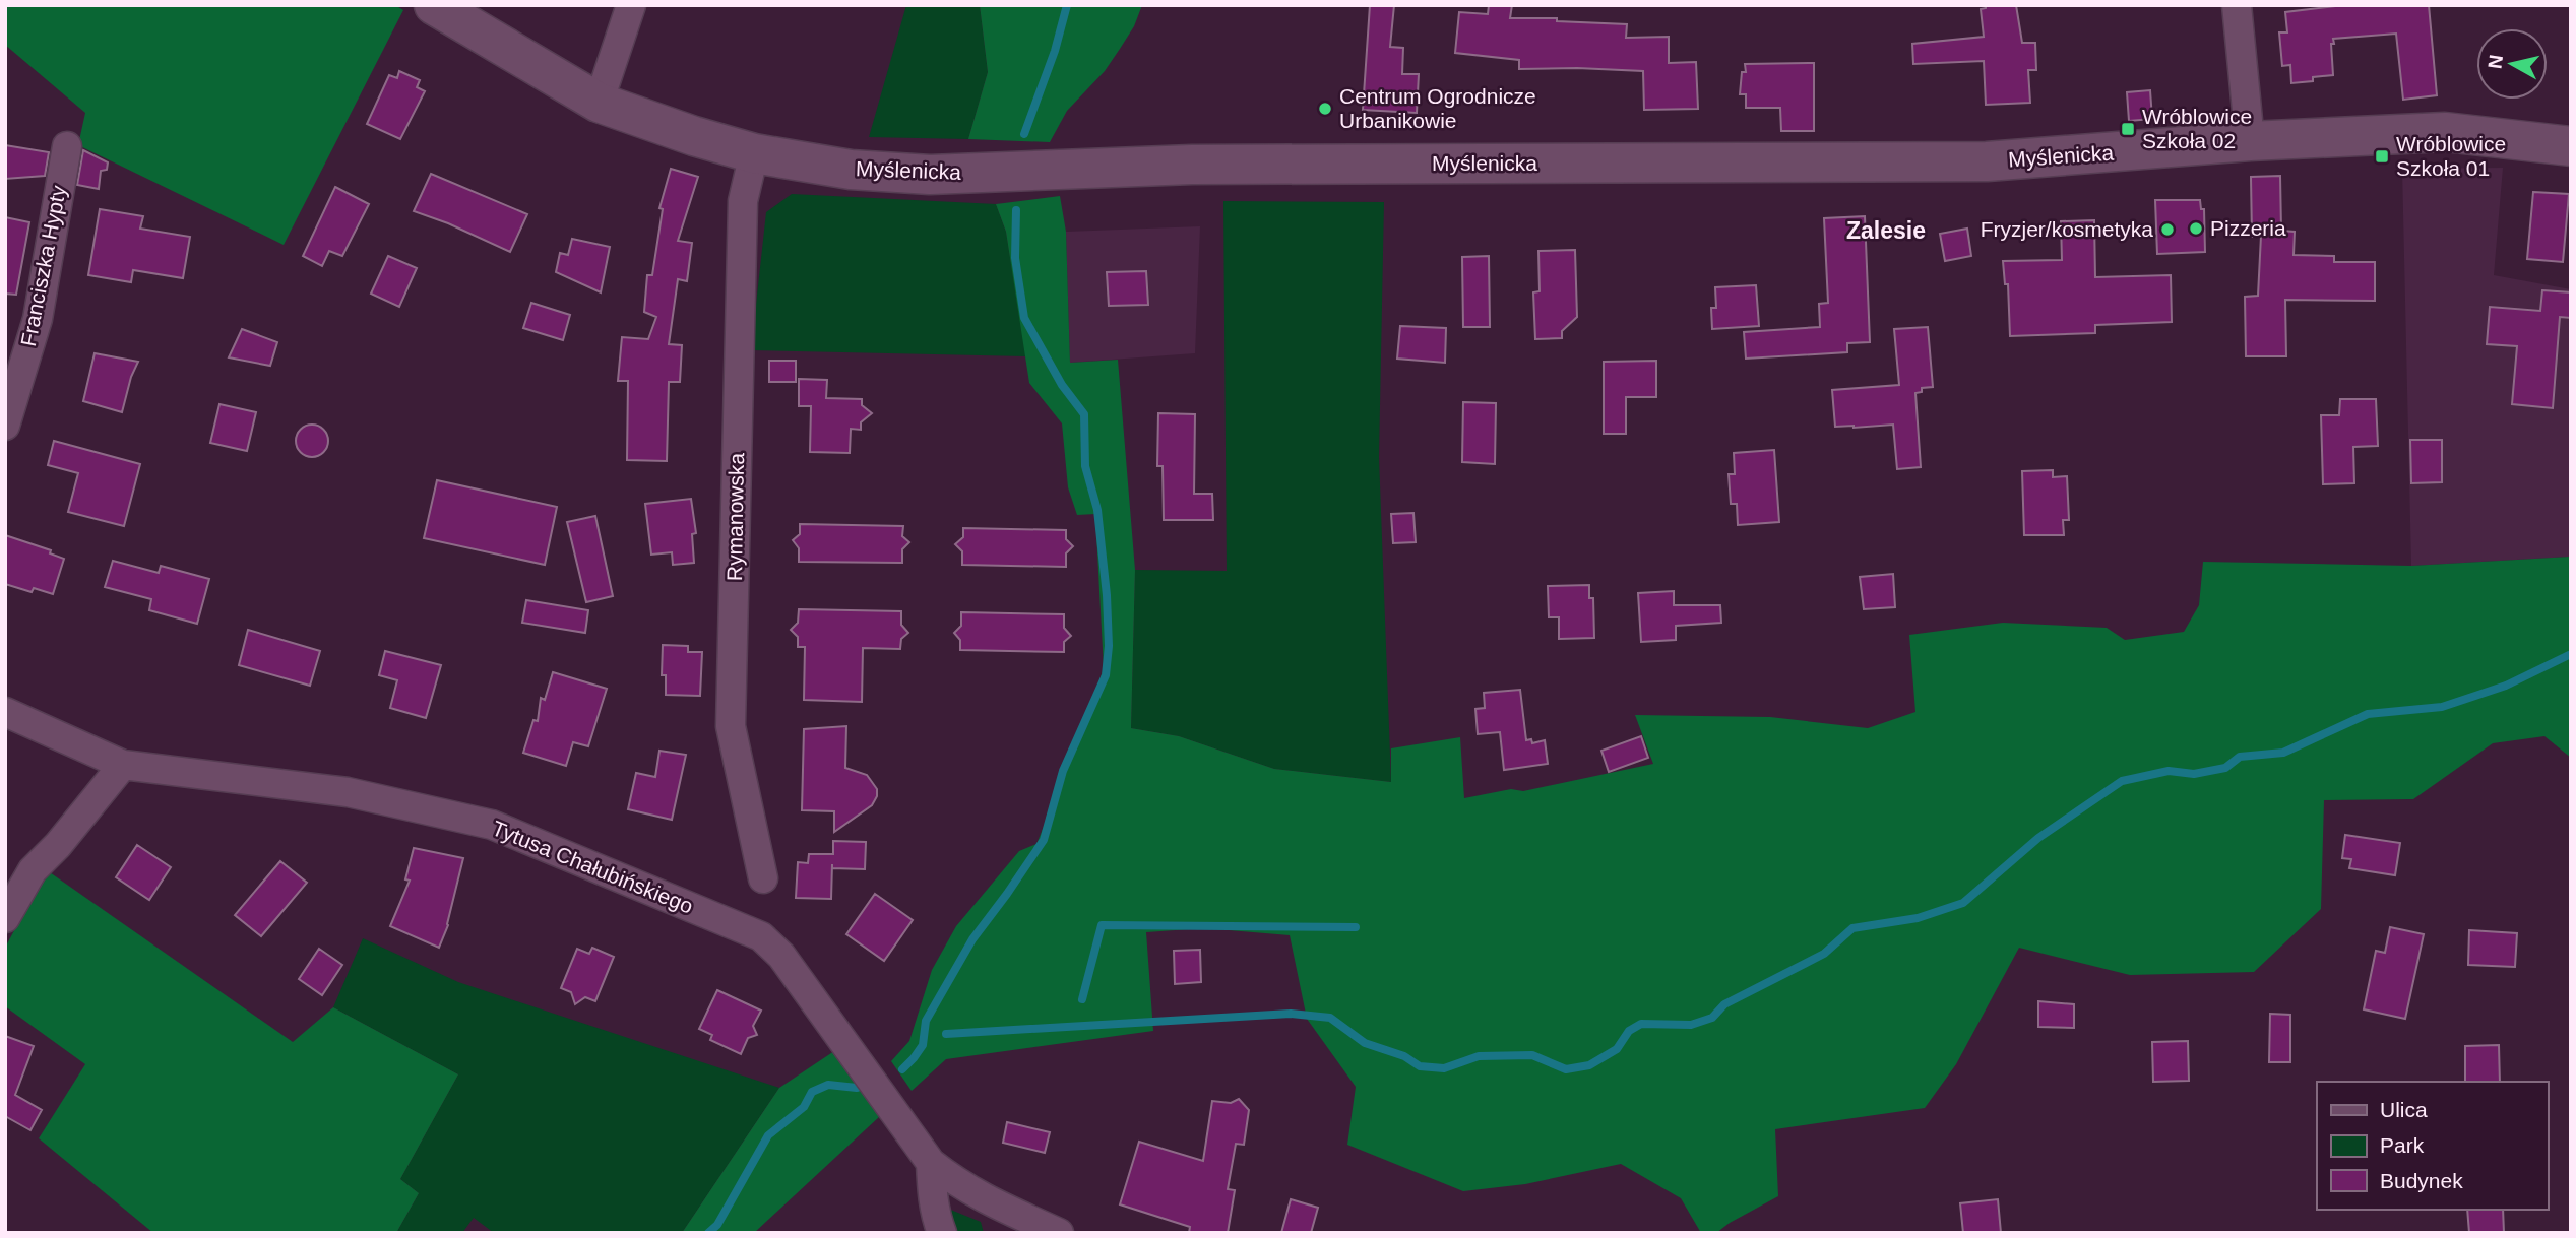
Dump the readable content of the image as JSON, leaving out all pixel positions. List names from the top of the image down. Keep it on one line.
{"streets":{"street":["Myślenicka","Franciszka Hypty","Rymanowska","Tytusa Chałubińskiego"]},"crossings":[["Myślenicka","Rymanowska"]],"districts":["Zalesie"],"places":{"other":["Centrum Ogrodnicze Urbanikowie","Pizzeria","Fryzjer/kosmetyka"],"transit":["Wróblowice Szkoła 02","Wróblowice Szkoła 01"]},"legend":["Ulica","Park","Budynek"],"north":"left"}
